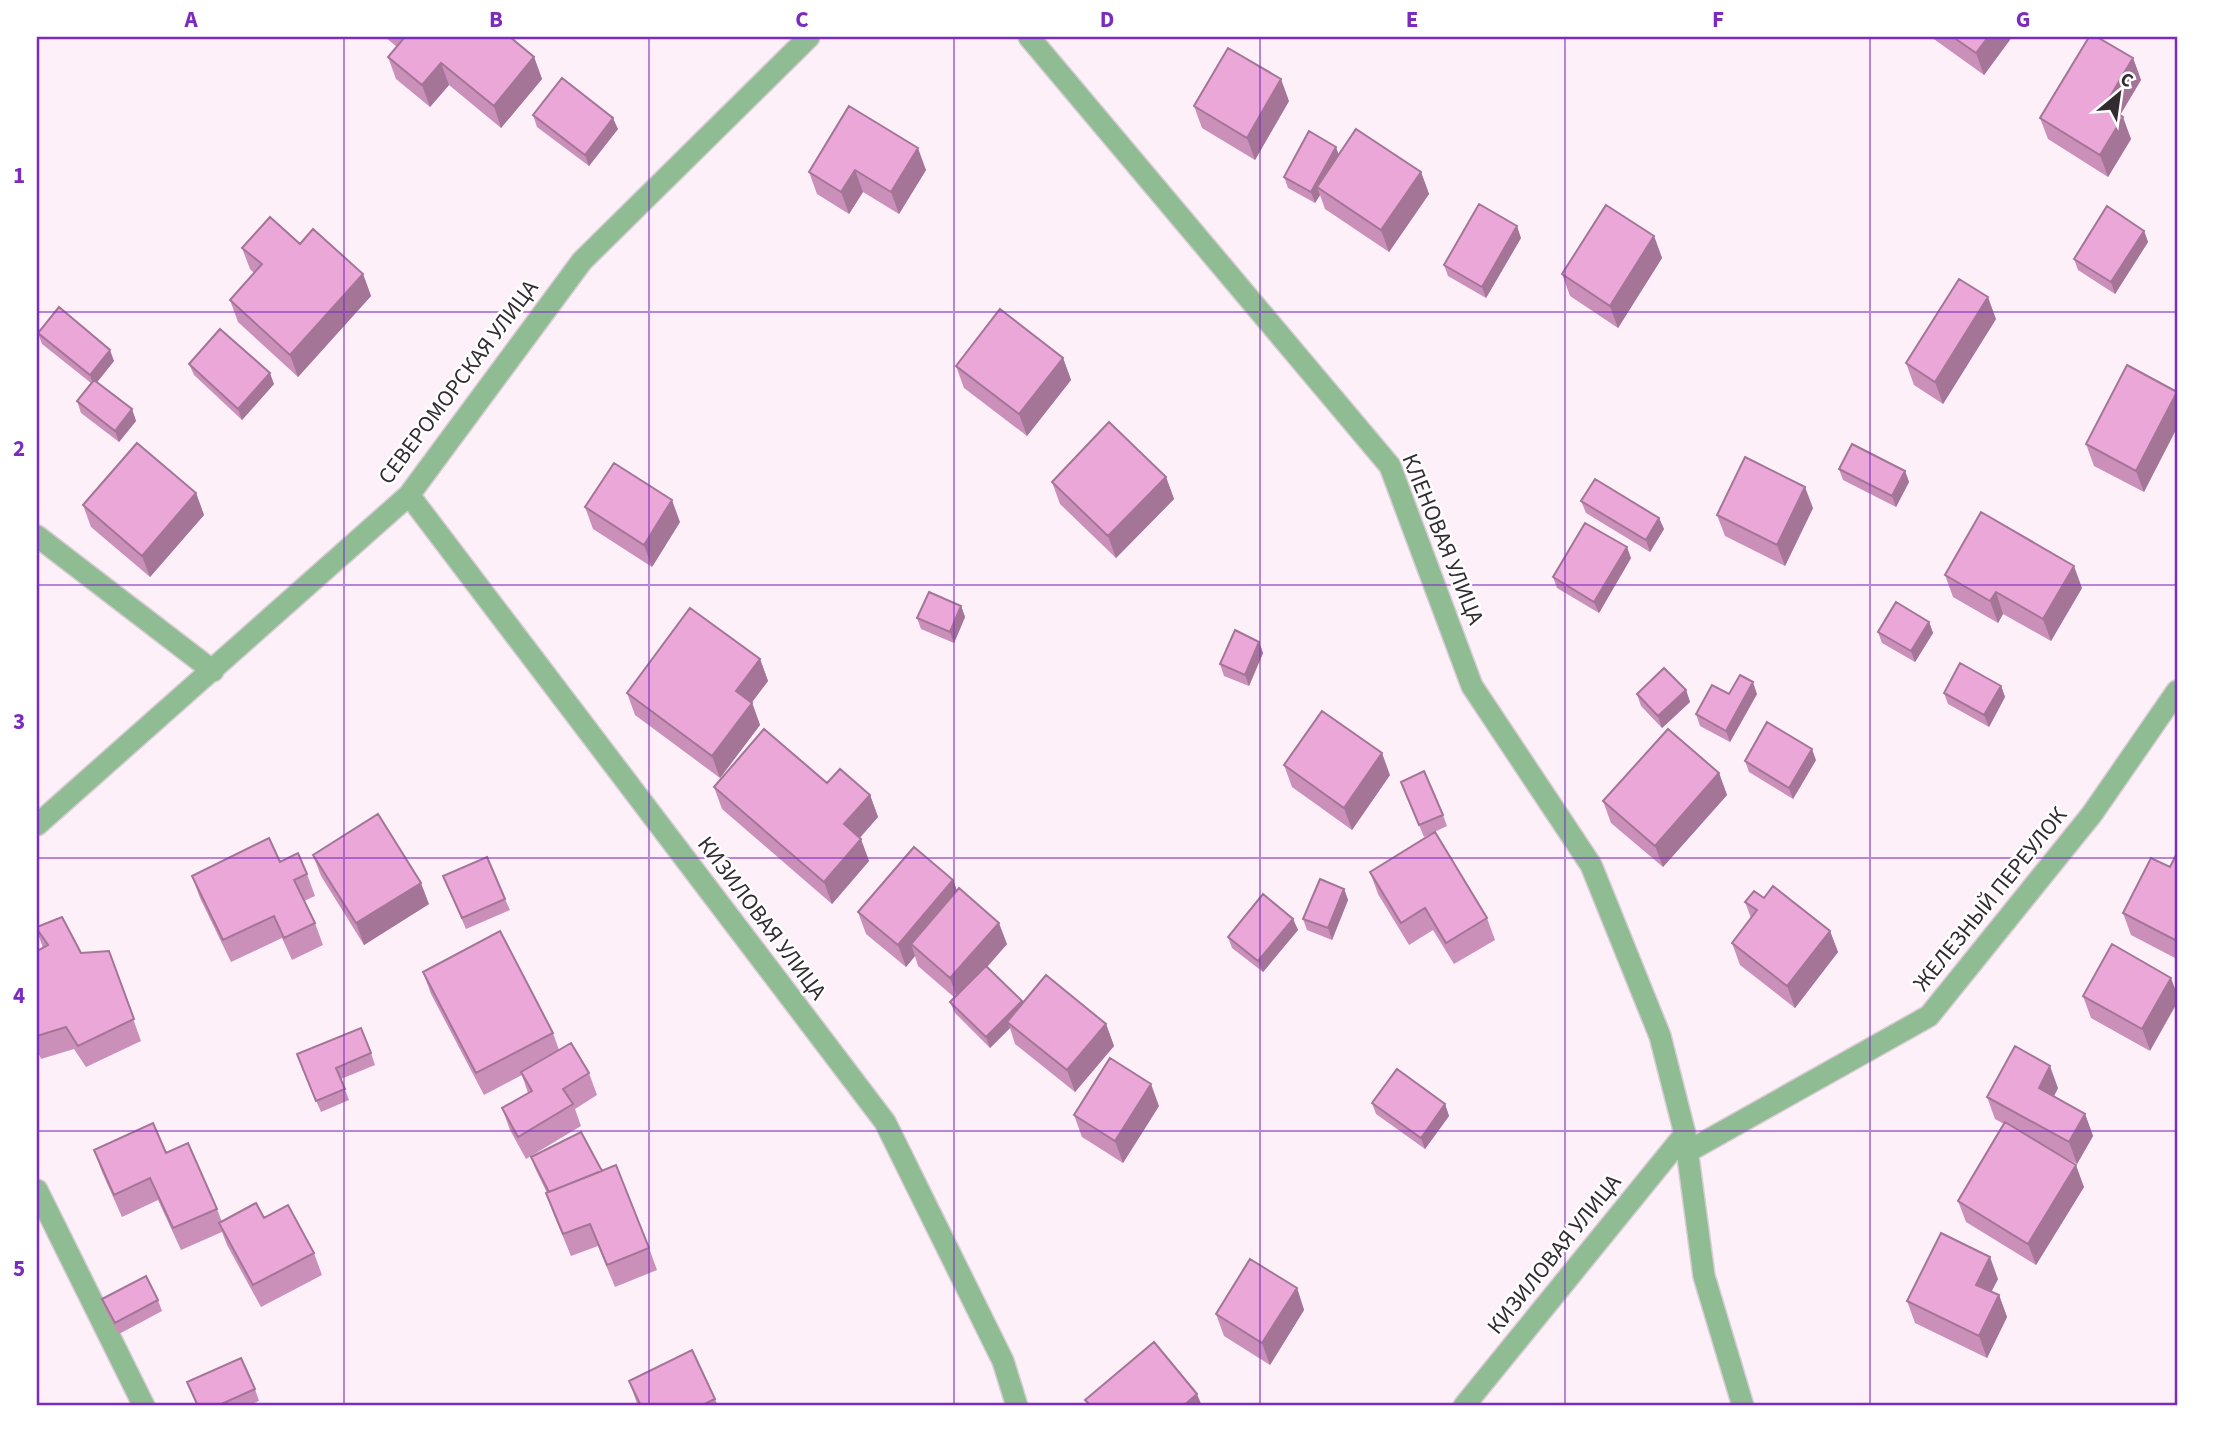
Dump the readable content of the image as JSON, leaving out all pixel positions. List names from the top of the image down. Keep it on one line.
{"streets":{"street":["СЕВЕРОМОРСКАЯ УЛИЦА","КЛЕНОВАЯ УЛИЦА","ЖЕЛЕЗНЫЙ ПЕРЕУЛОК","КИЗИЛОВАЯ УЛИЦА"]},"crossings":[["СЕВЕРОМОРСКАЯ УЛИЦА","КИЗИЛОВАЯ УЛИЦА"],["КЛЕНОВАЯ УЛИЦА","ЖЕЛЕЗНЫЙ ПЕРЕУЛОК"],["КЛЕНОВАЯ УЛИЦА","КИЗИЛОВАЯ УЛИЦА"],["ЖЕЛЕЗНЫЙ ПЕРЕУЛОК","КИЗИЛОВАЯ УЛИЦА"]],"north":"top right","grid":{"columns":["A","B","C","D","E","F","G"],"rows":["1","2","3","4","5"]}}
